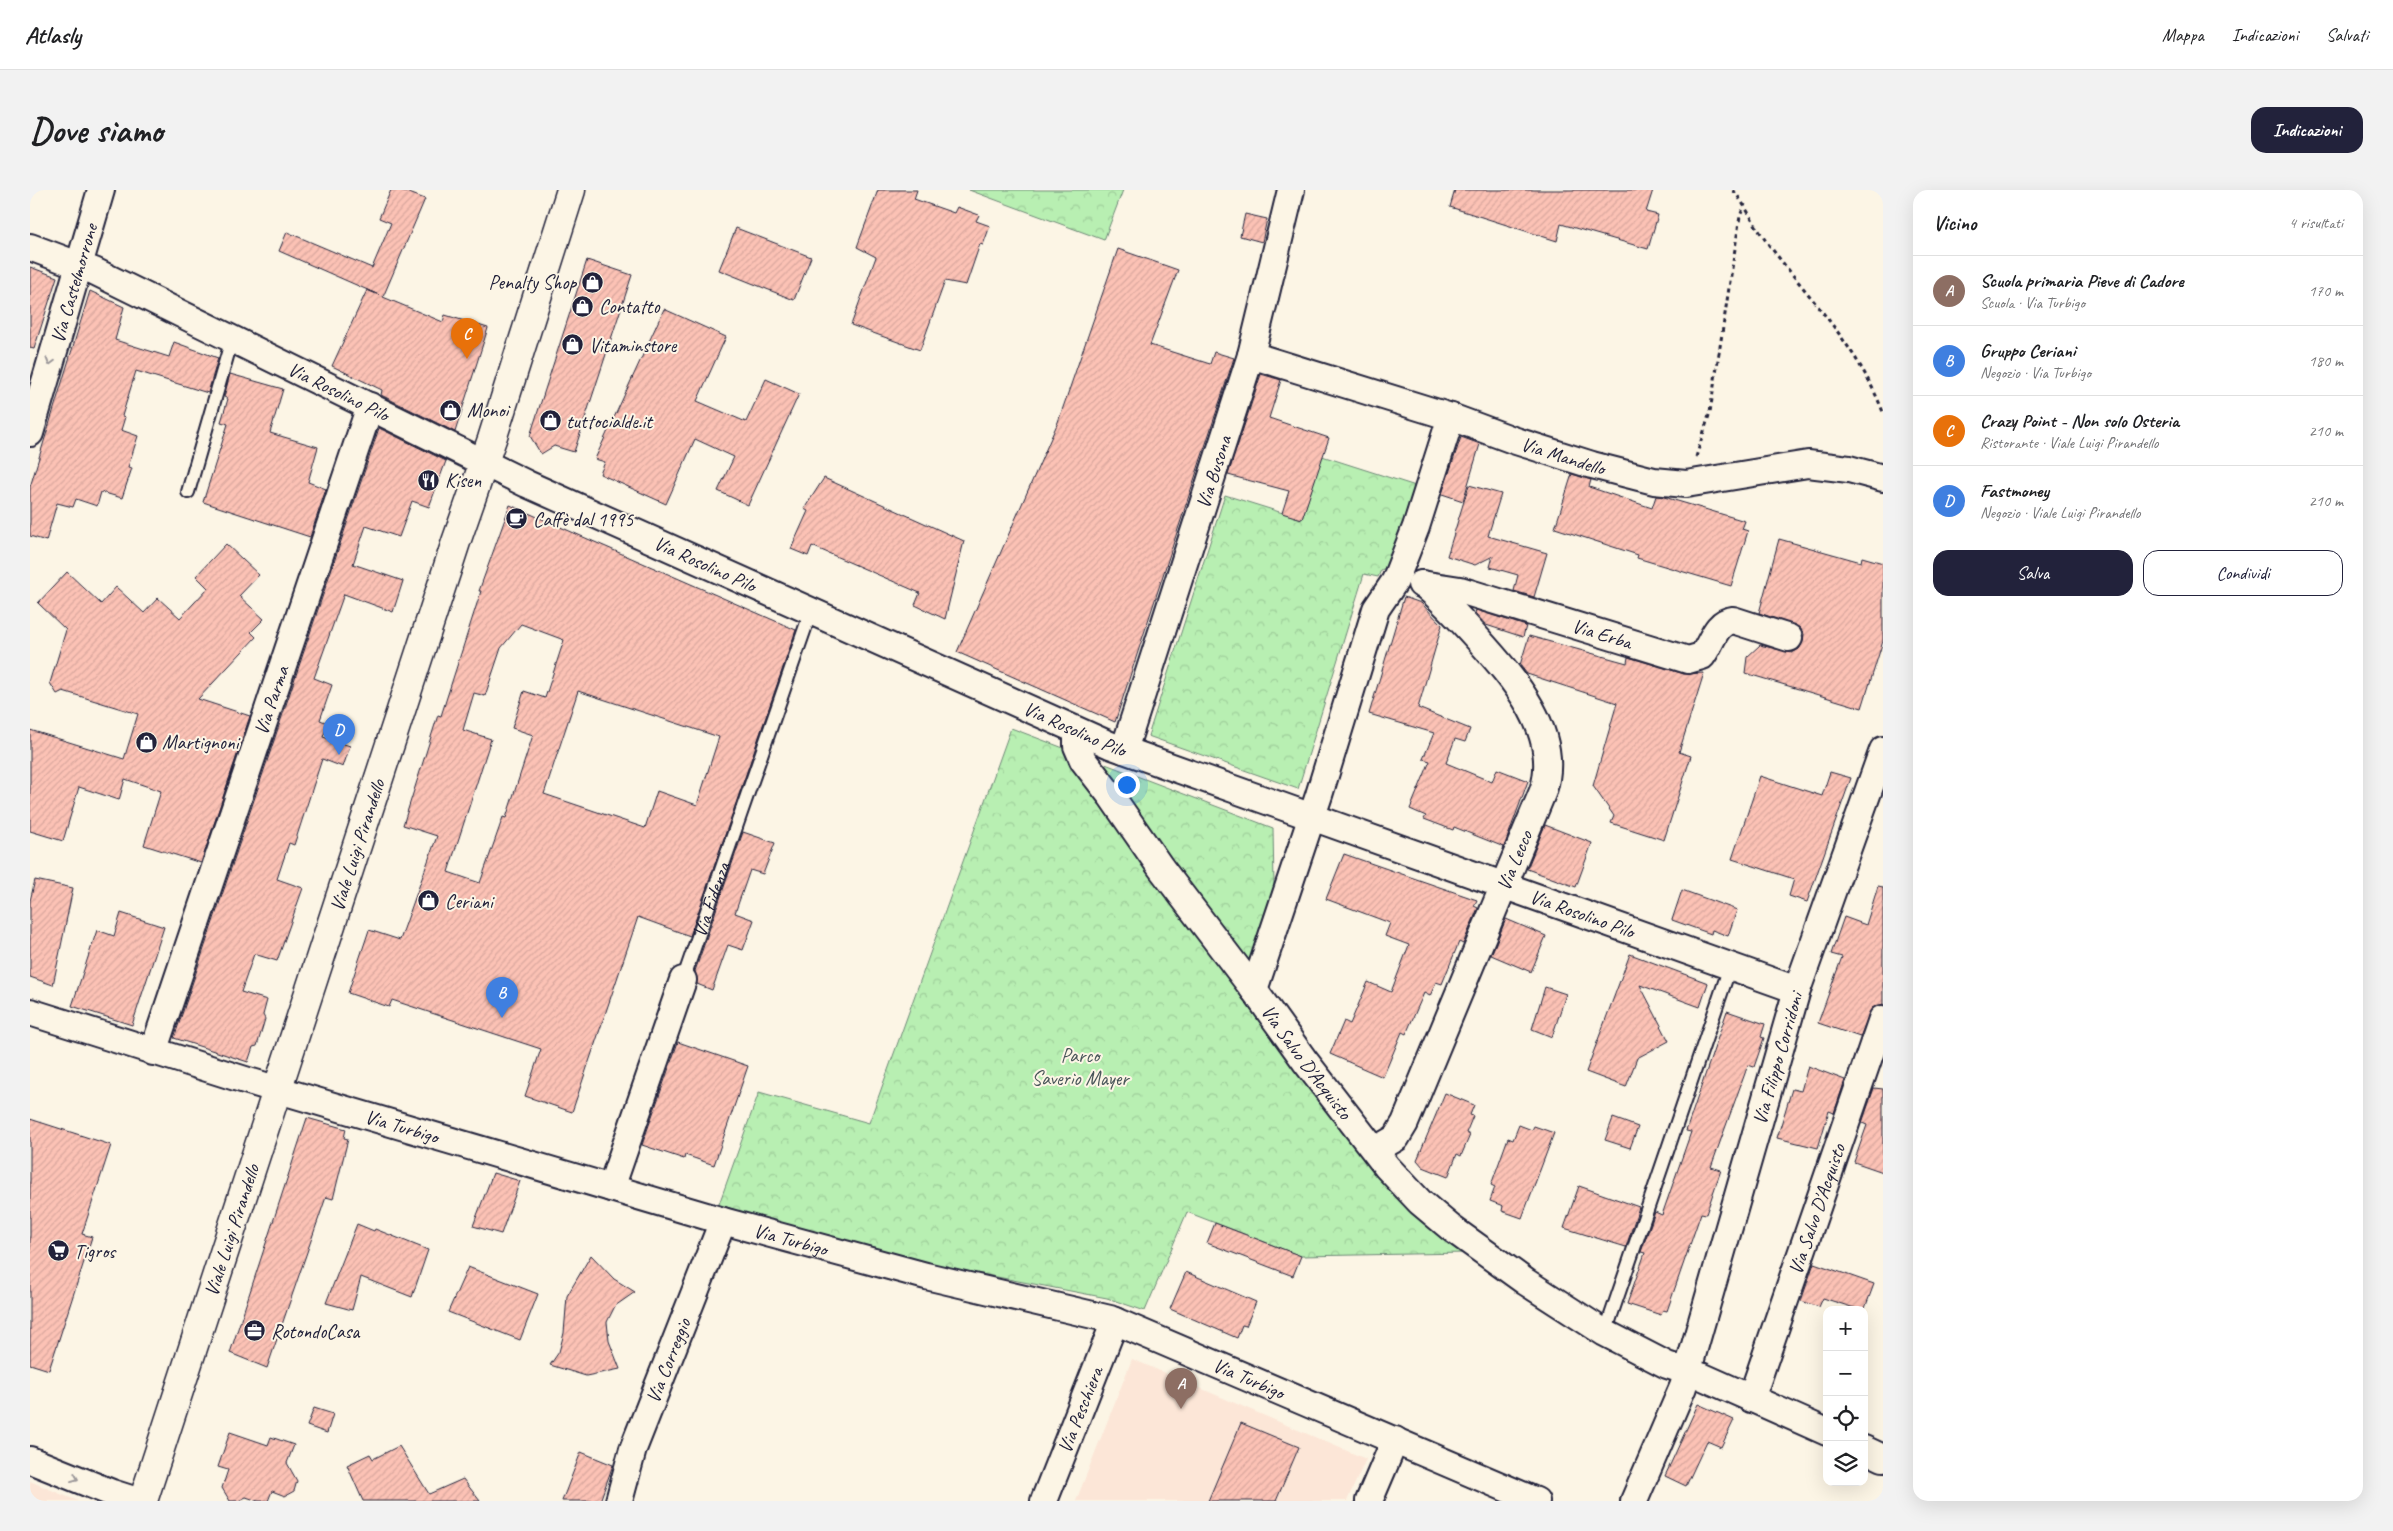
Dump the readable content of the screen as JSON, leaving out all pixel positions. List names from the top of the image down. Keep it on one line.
{"streets":{"main road":["Viale Luigi Pirandello"],"street":["Via Castelmorrone","Via Rosolino Pilo","Via Mandello","Via Busona","Via Erba","Via Parma","Via Lecco","Via Fidenza","Via Filippo Corridoni","Via Salvo D'Acquisto","Via Turbigo","Via Correggio","Via Peschiera"]},"crossings":[["Via Castelmorrone","Via Rosolino Pilo"],["Via Rosolino Pilo","Via Busona"],["Via Rosolino Pilo","Via Parma"],["Via Rosolino Pilo","Viale Luigi Pirandello"],["Via Rosolino Pilo","Via Lecco"],["Via Rosolino Pilo","Via Fidenza"],["Via Rosolino Pilo","Via Filippo Corridoni"],["Via Rosolino Pilo","Via Salvo D'Acquisto"],["Via Mandello","Via Busona"],["Via Erba","Via Lecco"],["Via Parma","Via Turbigo"],["Viale Luigi Pirandello","Via Turbigo"],["Via Lecco","Via Salvo D'Acquisto"],["Via Fidenza","Via Turbigo"],["Via Filippo Corridoni","Via Salvo D'Acquisto"],["Via Turbigo","Via Correggio"],["Via Turbigo","Via Peschiera"]],"one_way":["Via Castelmorrone"],"parks":["Parco Saverio Mayer"],"places":{"shop":["Penalty Shop","Contatto","Vitaminstore","Monoi","tuttocialde.it","Martignoni","Ceriani"],"restaurant":["Kisen"],"cafe":["Caffè dal 1995"],"supermarket":["Tigros"],"office":["RotondoCasa"]},"page":{"header":"Atlasly","nav":["Mappa","Indicazioni","Salvati"],"buttons":["Indicazioni",["Salva","Condividi"]],"title":"Dove siamo","heading":["Vicino","4 risultati"],"list":[{"mark":"A","name":"Scuola primaria Pieve di Cadore","note":"Scuola · Via Turbigo","value":"170 m"},{"mark":"B","name":"Gruppo Ceriani","note":"Negozio · Via Turbigo","value":"180 m"},{"mark":"C","name":"Crazy Point - Non solo Osteria","note":"Ristorante · Viale Luigi Pirandello","value":"210 m"},{"mark":"D","name":"Fastmoney","note":"Negozio · Viale Luigi Pirandello","value":"210 m"}],"pins":["C","D","B","A"],"map_buttons":["+","−"]}}
